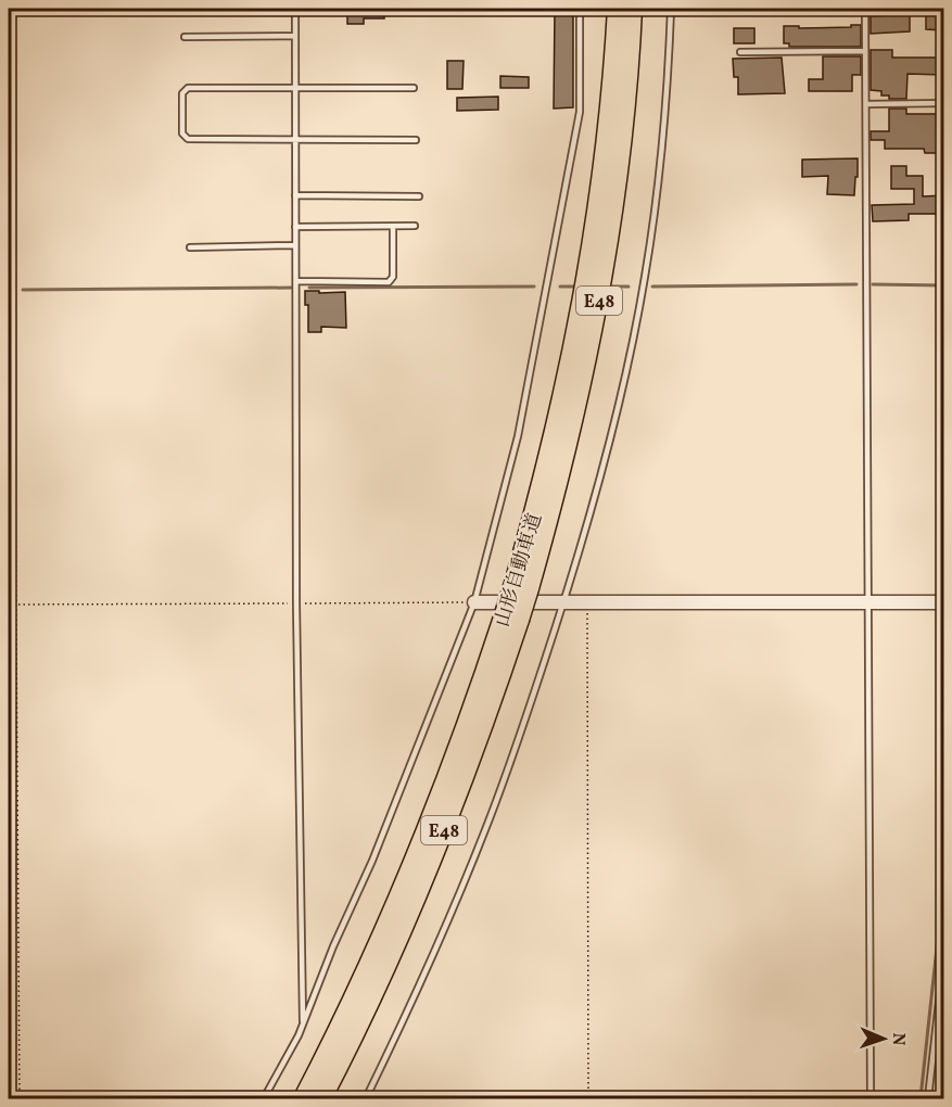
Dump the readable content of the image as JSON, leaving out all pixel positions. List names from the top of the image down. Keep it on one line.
{"streets":{"highway":["E48","山形自動車道"]},"north":"right"}
